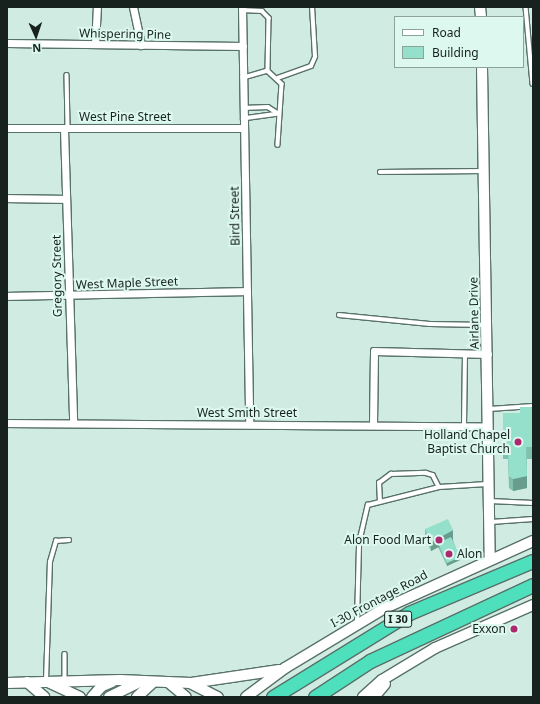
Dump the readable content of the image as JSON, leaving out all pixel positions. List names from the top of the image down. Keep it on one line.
{"streets":{"highway":["I 30"],"main road":["Airlane Drive","I-30 Frontage Road"],"street":["Whispering Pine","West Pine Street","Bird Street","Gregory Street","West Maple Street","West Smith Street"]},"crossings":[["Whispering Pine","Bird Street"],["West Pine Street","Bird Street"],["West Pine Street","Gregory Street"],["Bird Street","West Maple Street"],["Bird Street","West Smith Street"],["Gregory Street","West Maple Street"],["Gregory Street","West Smith Street"],["Airlane Drive","West Smith Street"],["Airlane Drive","I-30 Frontage Road"]],"places":["Holland Chapel Baptist Church","Alon Food Mart","Alon","Exxon"],"legend":["Road","Building"],"north":"bottom"}
